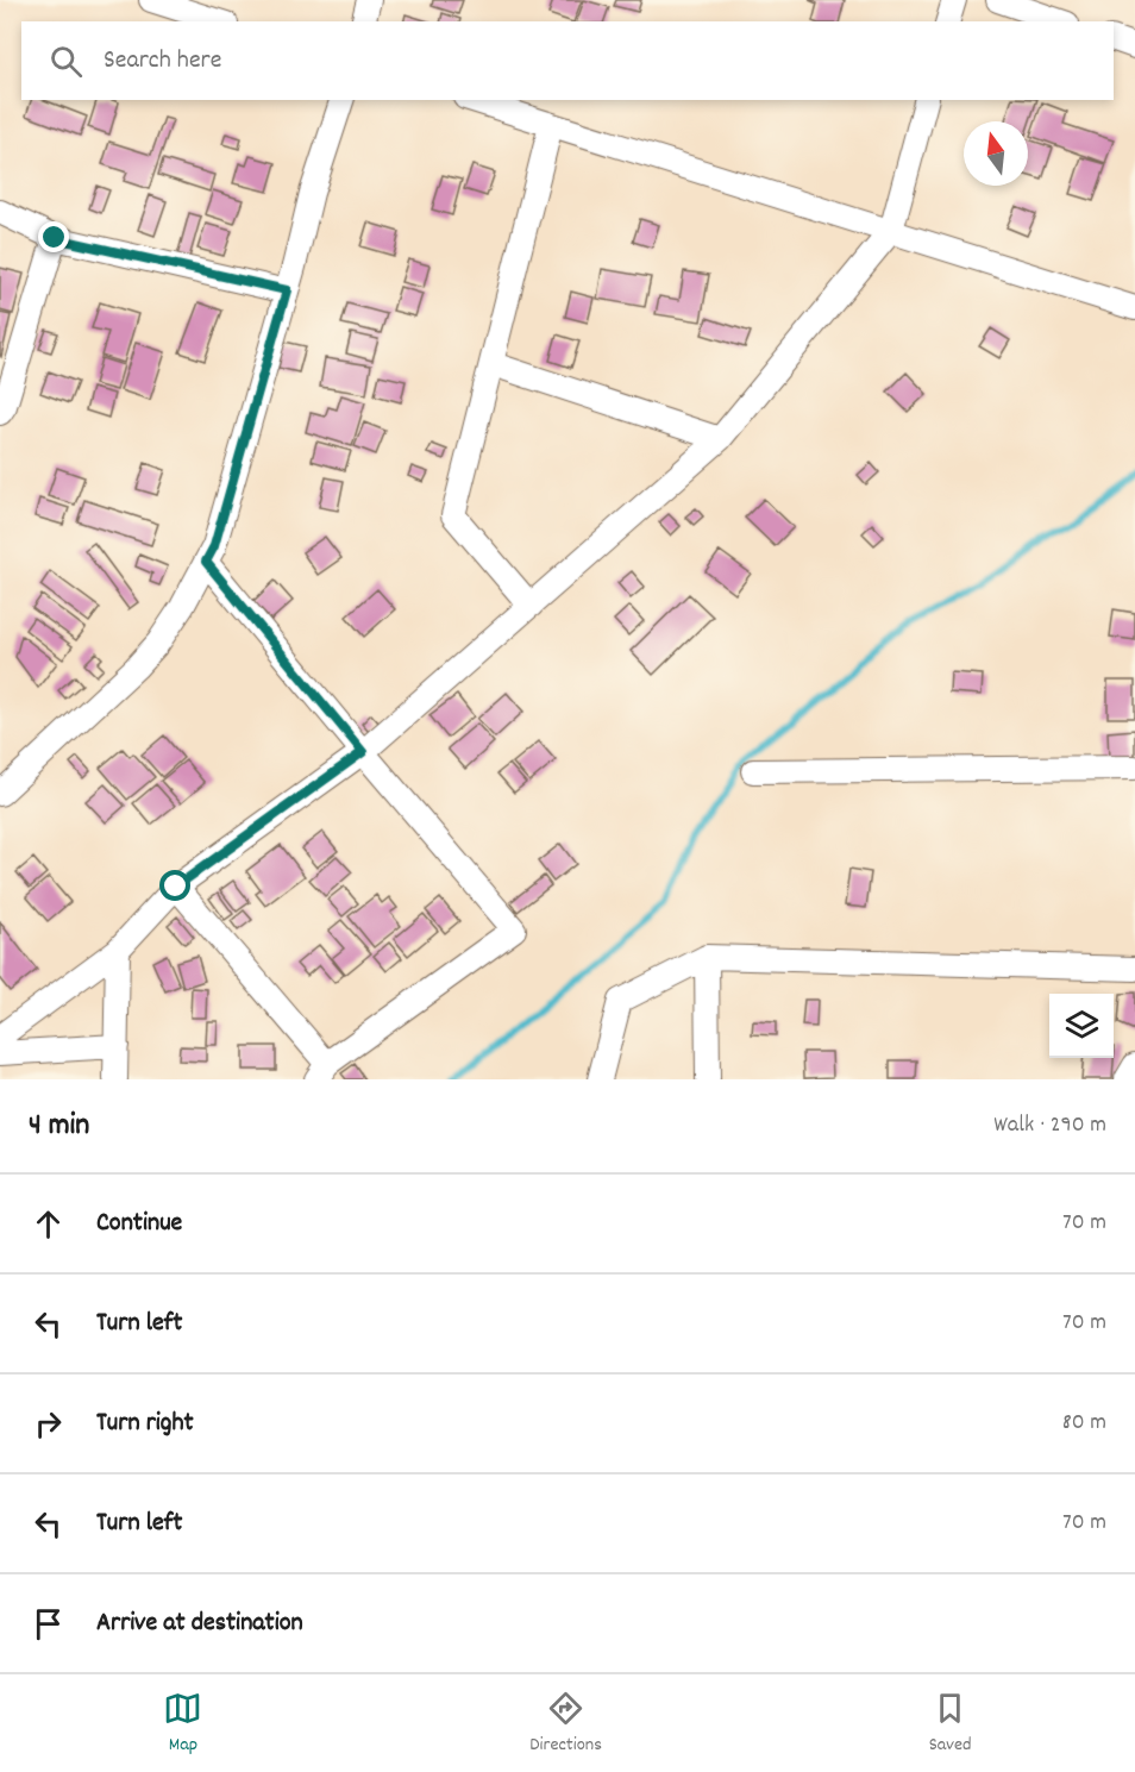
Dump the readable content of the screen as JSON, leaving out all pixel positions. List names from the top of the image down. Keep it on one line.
{"north":"top","page":{"search":"Search here","heading":["4 min","Walk · 290 m"],"list":[["Continue","70 m"],["Turn left","70 m"],["Turn right","80 m"],["Turn left","70 m"],"Arrive at destination"],"nav":["Map","Directions","Saved"]}}
